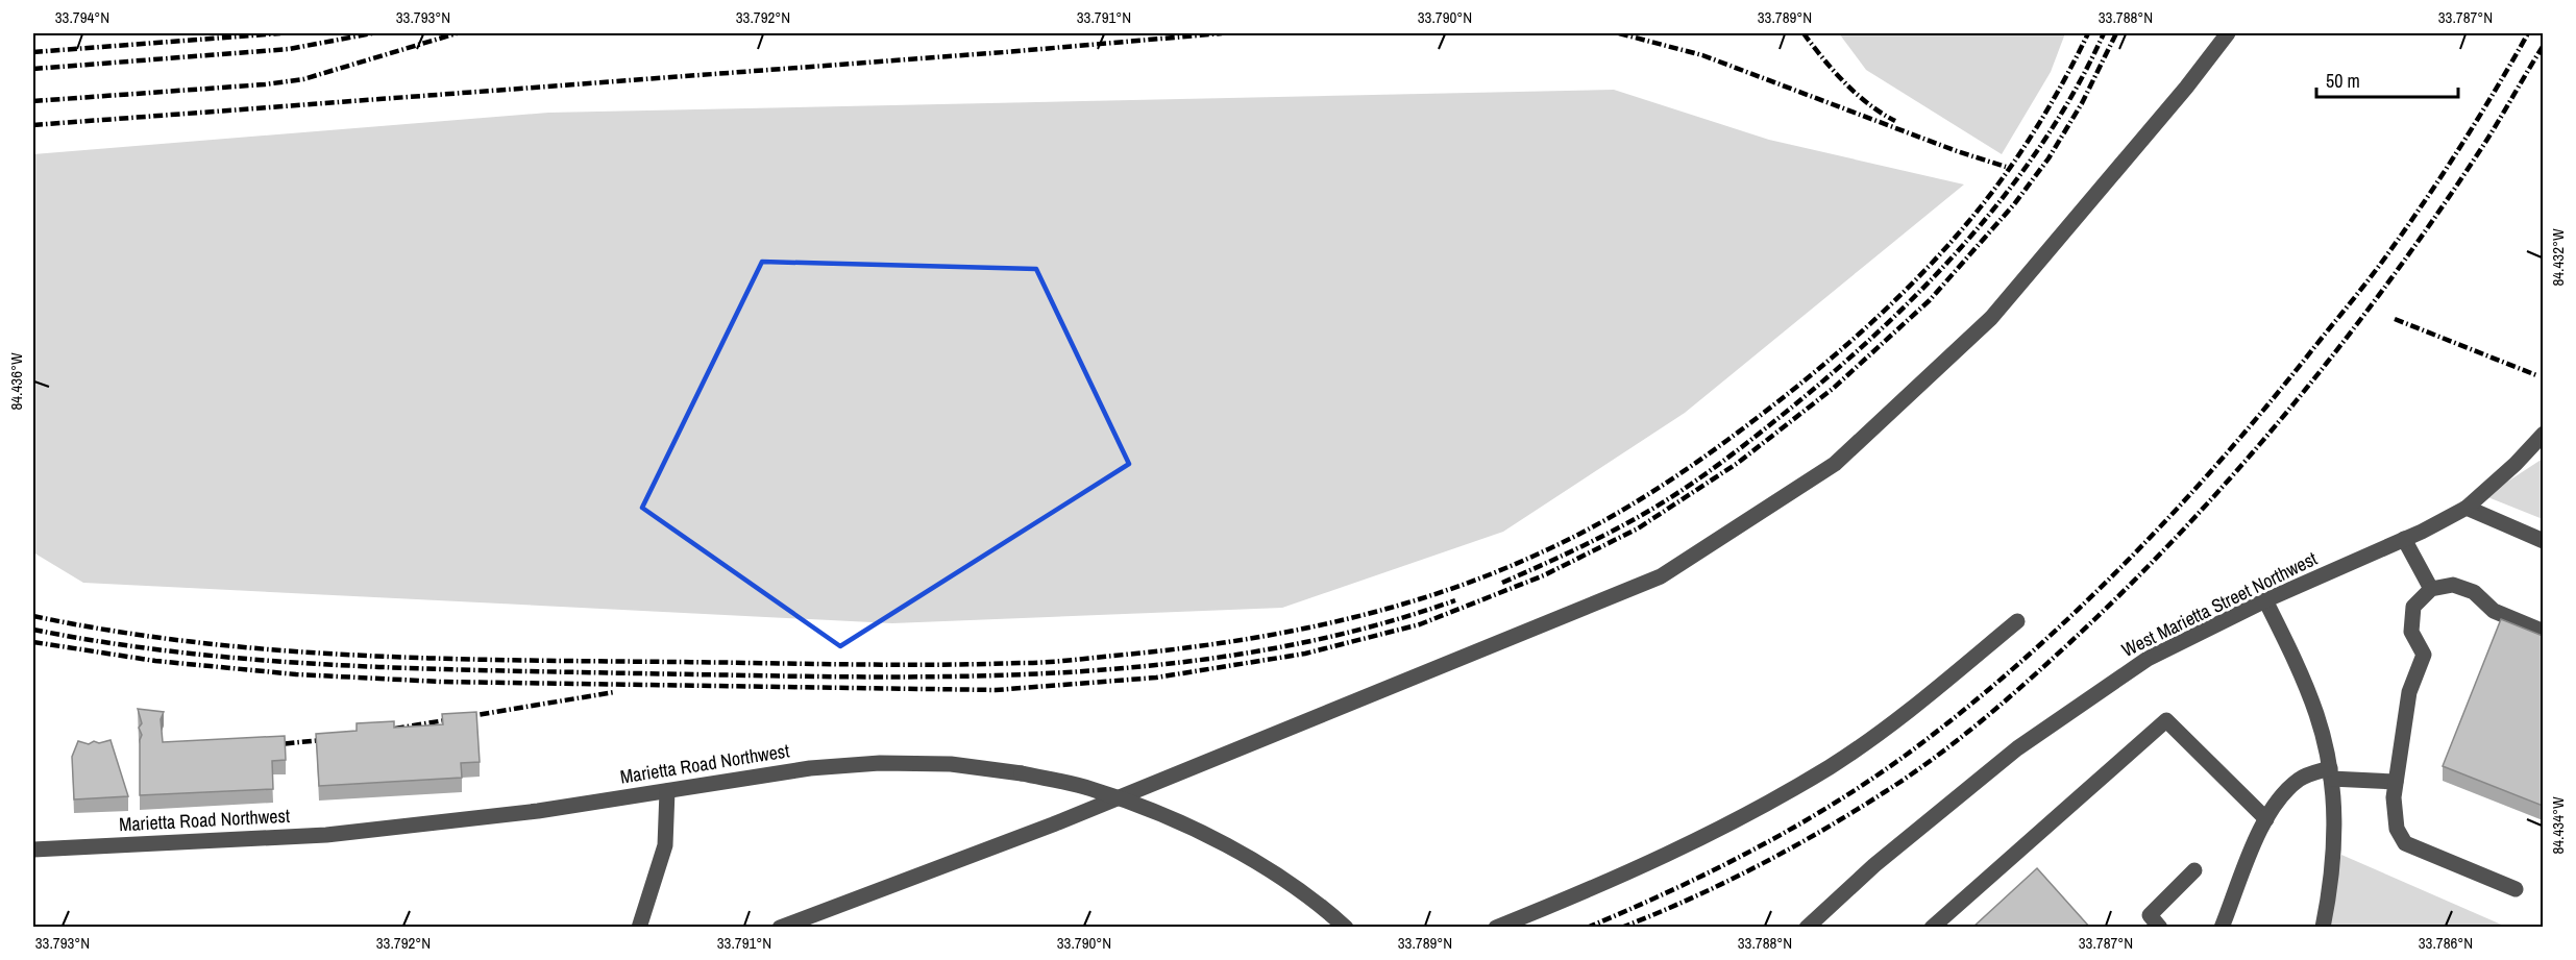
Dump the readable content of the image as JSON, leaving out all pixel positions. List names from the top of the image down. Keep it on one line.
{"streets":{"street":["West Marietta Street Northwest","Marietta Road Northwest"]},"scale_bar":"50 m","coordinates":["33.794°N","33.793°N","33.792°N","33.791°N","33.790°N","33.789°N","33.788°N","33.787°N","84.432°W","84.436°W","84.434°W","33.786°N"]}
